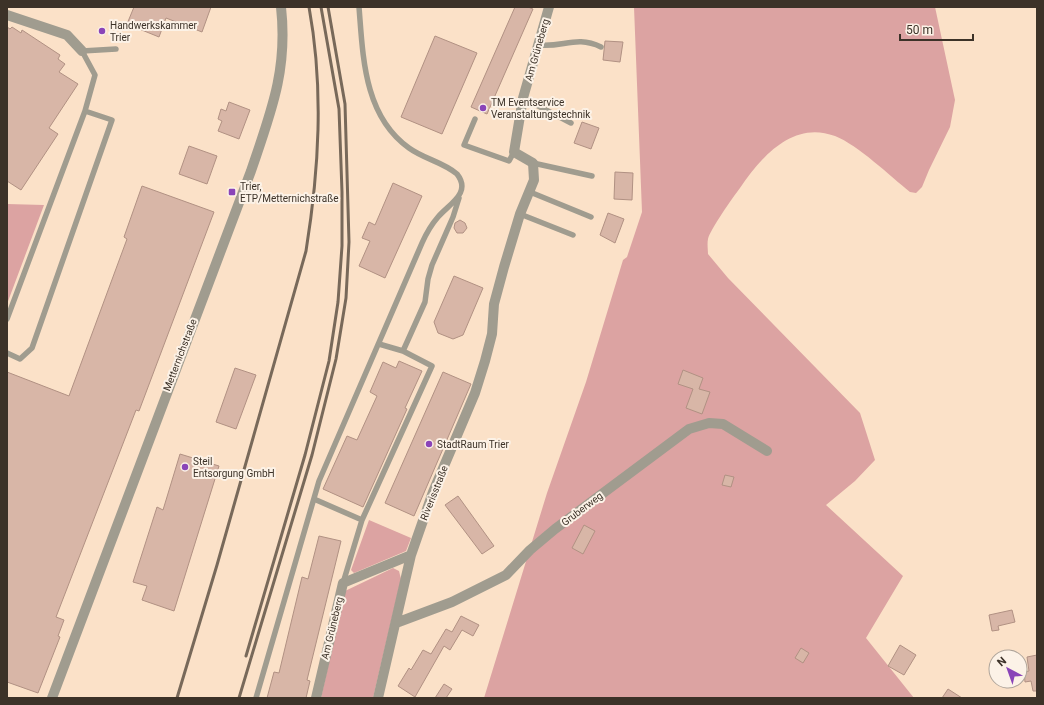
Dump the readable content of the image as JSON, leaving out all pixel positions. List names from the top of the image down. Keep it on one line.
{"streets":{"street":["Am Grüneberg","Metternichstraße","Riverisstraße","Gruberweg"]},"crossings":[["Am Grüneberg","Riverisstraße"],["Riverisstraße","Gruberweg"]],"places":{"other":["Handwerkskammer Trier","TM Eventservice Veranstaltungstechnik","StadtRaum Trier","Steil Entsorgung GmbH"],"transit":["Trier, ETP/Metternichstraße"]},"scale_bar":"50 m","north":"top left"}
